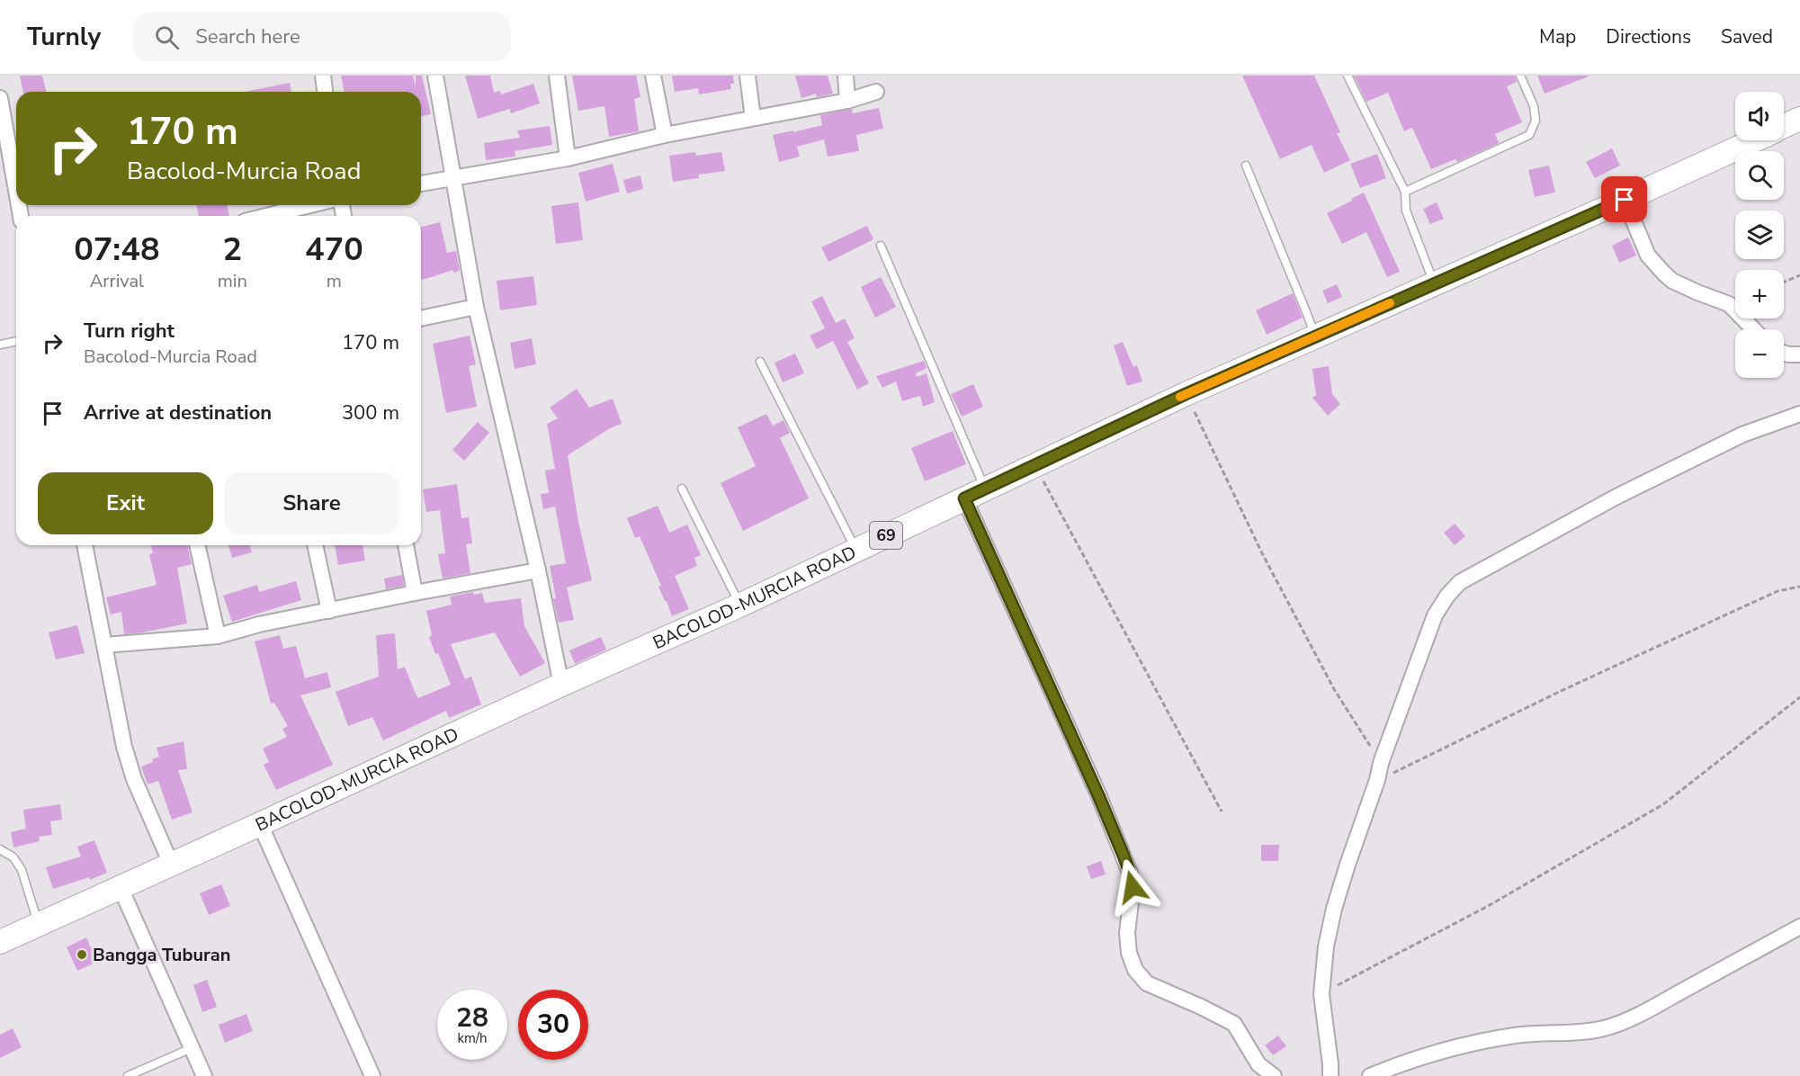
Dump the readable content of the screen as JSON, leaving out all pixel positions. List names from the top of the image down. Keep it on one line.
{"streets":{"main road":["69","BACOLOD-MURCIA ROAD"]},"places":["Bangga Tuburan"],"page":{"header":"Turnly","search":"Search here","nav":["Map","Directions","Saved"],"map_buttons":["+","−"],"turn":["170 m","Bacolod-Murcia Road"],"eta":["07:48","Arrival","2","min","470","m"],"list":[{"name":"Turn right","note":"Bacolod-Murcia Road","value":"170 m"},{"name":"Arrive at destination","value":"300 m"}],"buttons":["Exit","Share"],"speed":"28 km/h","limit":"30"}}
